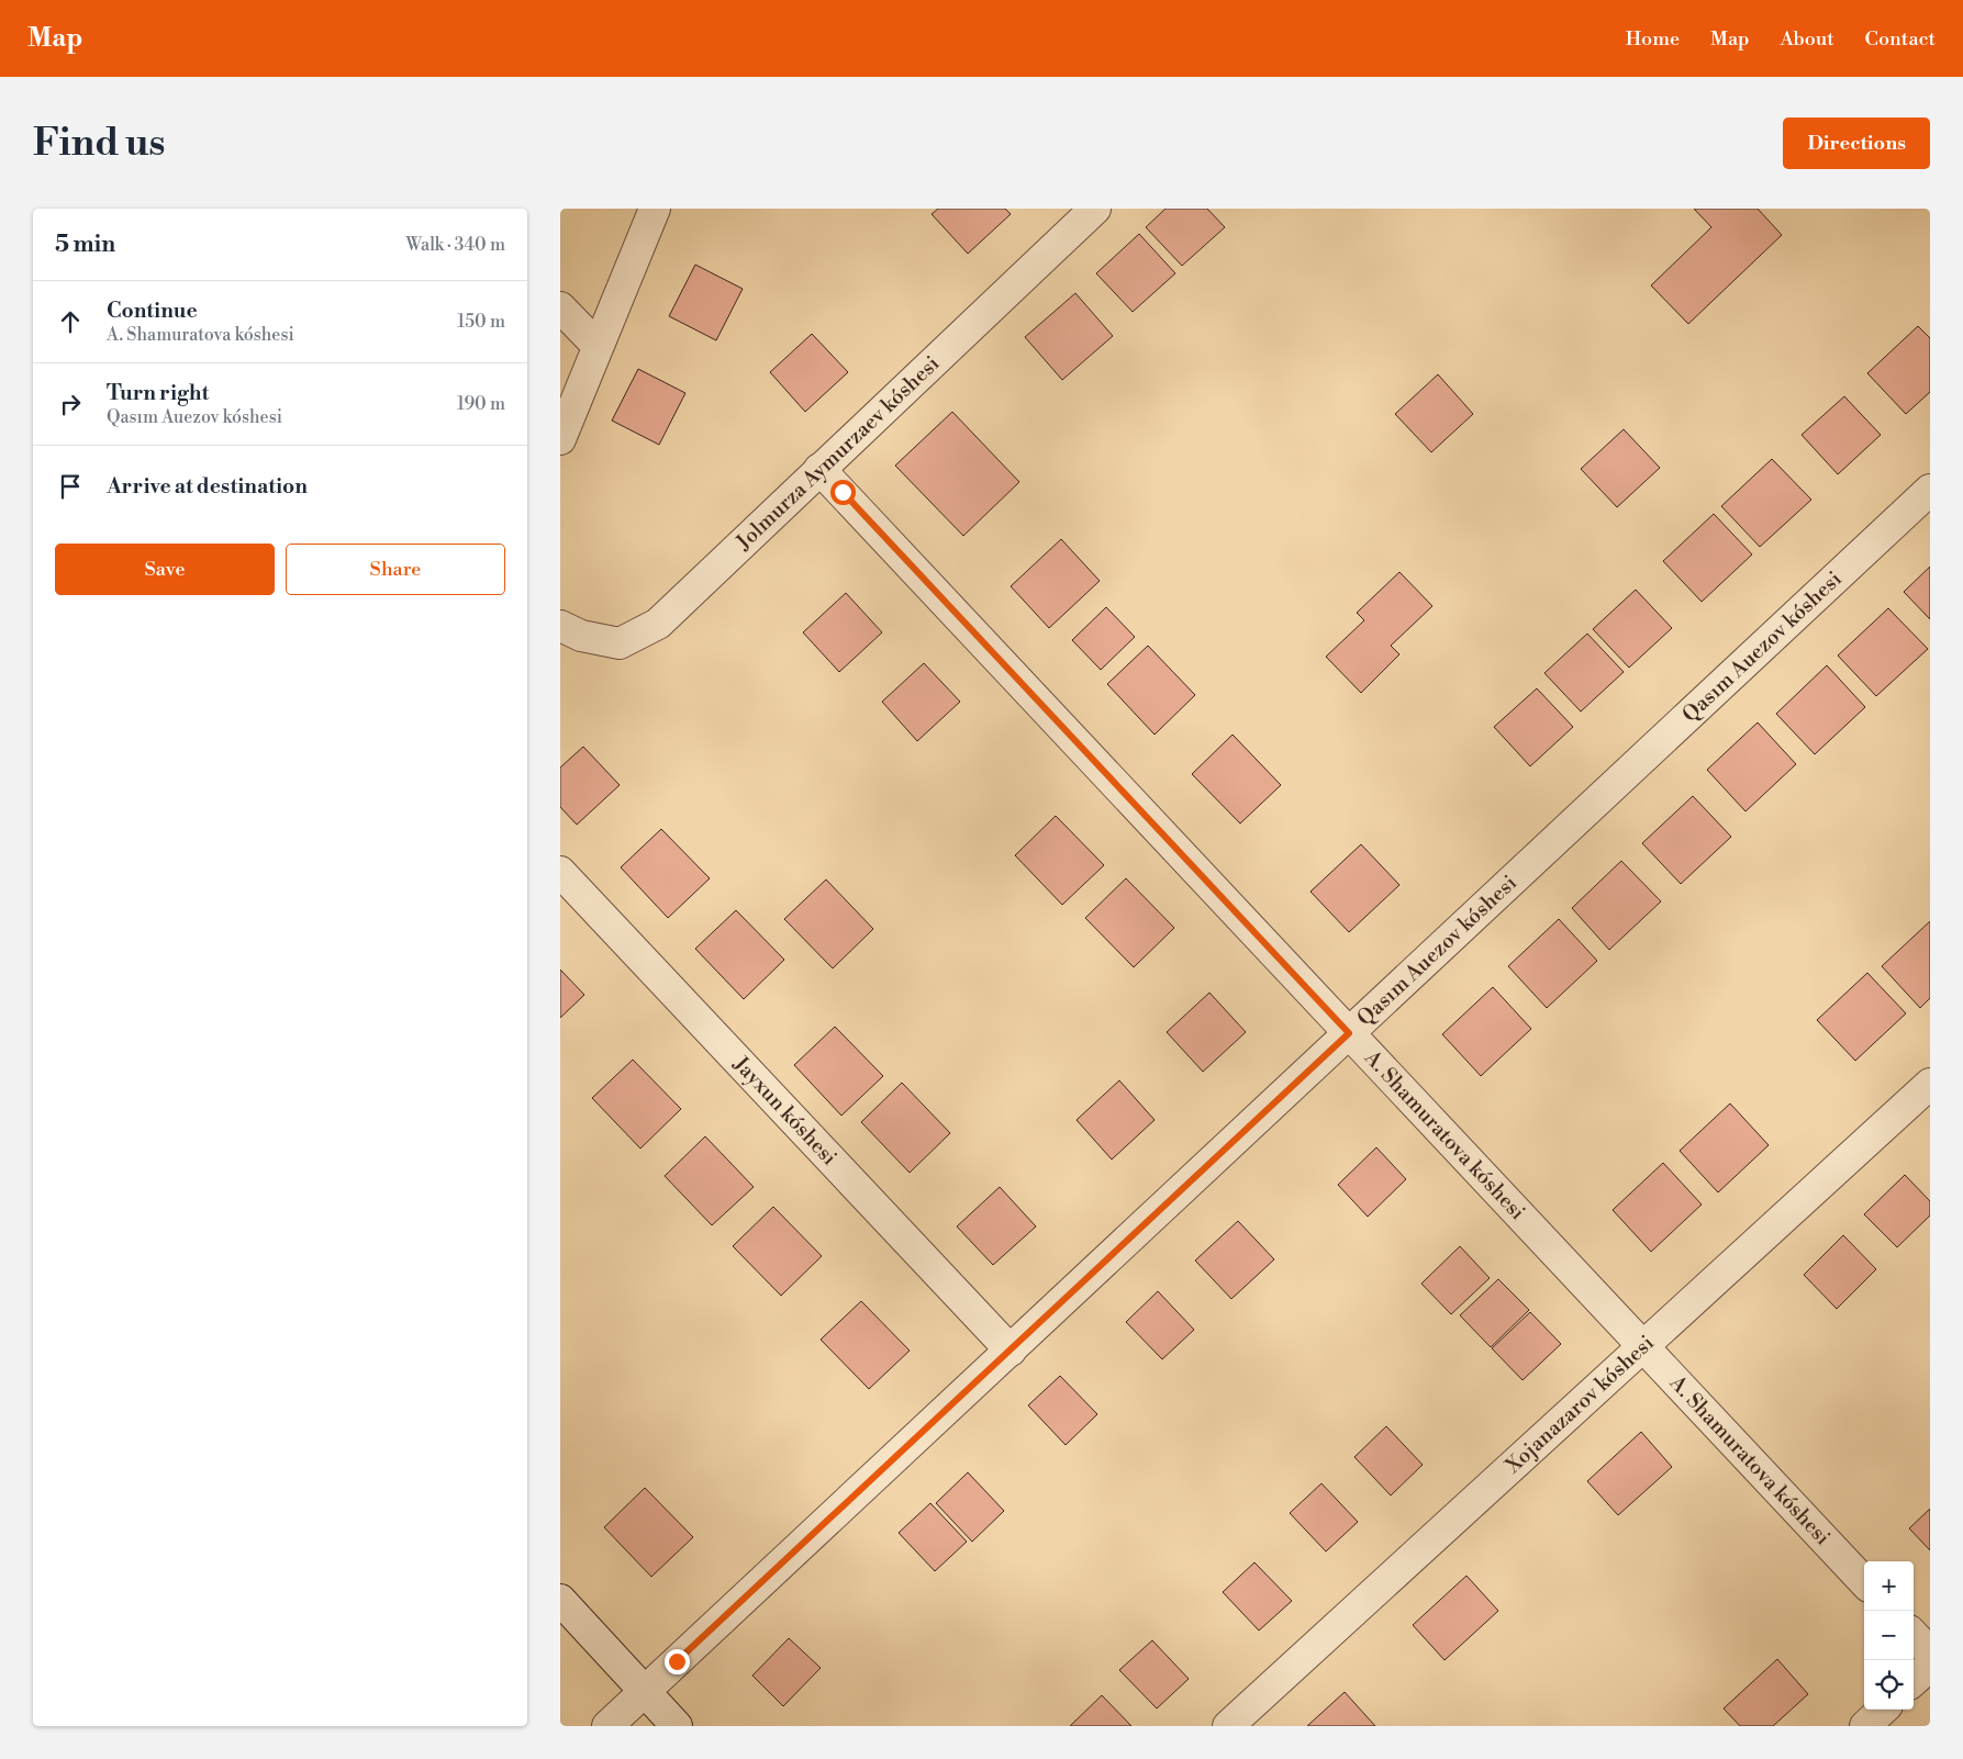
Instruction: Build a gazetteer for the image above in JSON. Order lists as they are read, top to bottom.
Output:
{
  "streets": {
    "street": [
      "Jolmurza Aymurzaev kóshesi",
      "Qasım Auezov kóshesi",
      "Jayxun kóshesi",
      "A. Shamuratova kóshesi",
      "Xojanazarov kóshesi"
    ]
  },
  "crossings": [
    ["Jolmurza Aymurzaev kóshesi", "A. Shamuratova kóshesi"],
    ["Qasım Auezov kóshesi", "Jayxun kóshesi"],
    ["Qasım Auezov kóshesi", "A. Shamuratova kóshesi"],
    ["A. Shamuratova kóshesi", "Xojanazarov kóshesi"]
  ],
  "page": {
    "header": "Map",
    "nav": [
      "Home",
      "Map",
      "About",
      "Contact"
    ],
    "buttons": [
      "Directions",
      ["Save", "Share"]
    ],
    "title": "Find us",
    "heading": ["5 min", "Walk · 340 m"],
    "list": [
      ["Continue", "A. Shamuratova kóshesi", "150 m"],
      ["Turn right", "Qasım Auezov kóshesi", "190 m"],
      "Arrive at destination"
    ],
    "map_buttons": ["+", "−"]
  }
}
